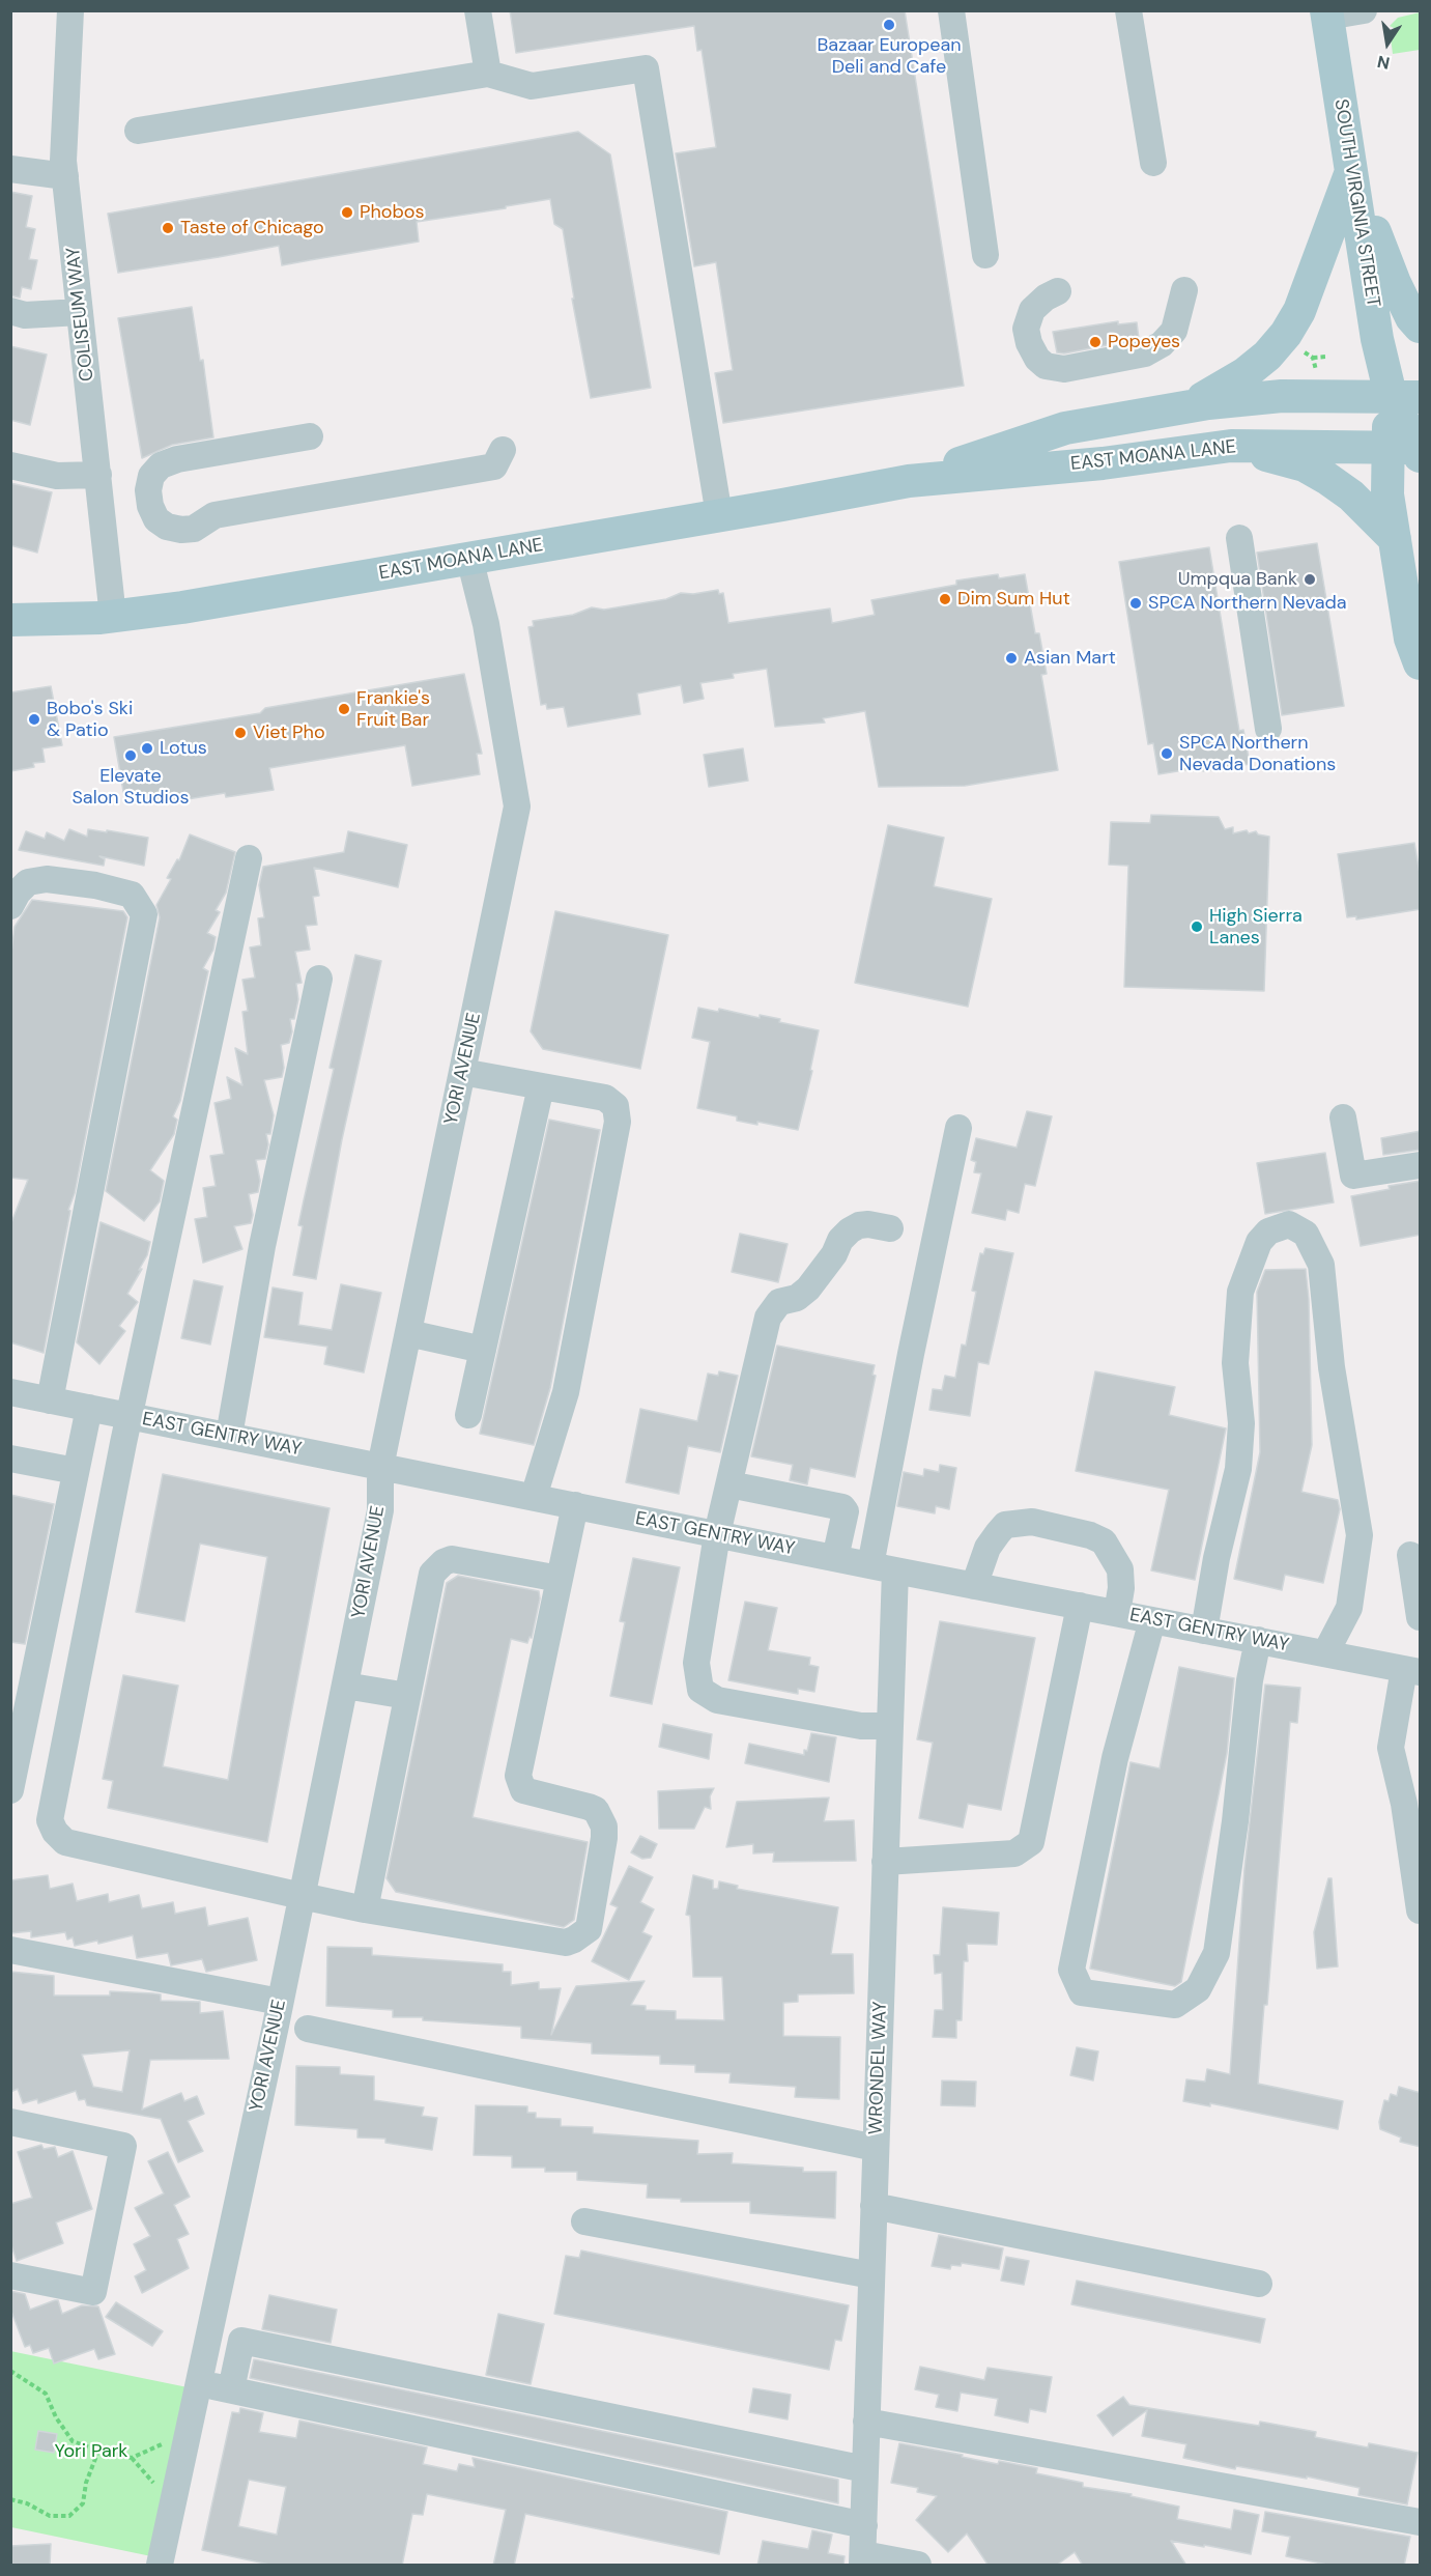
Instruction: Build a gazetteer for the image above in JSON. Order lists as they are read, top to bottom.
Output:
{
  "streets": {
    "main road": ["SOUTH VIRGINIA STREET", "EAST MOANA LANE"],
    "street": [
      "COLISEUM WAY",
      "YORI AVENUE",
      "EAST GENTRY WAY",
      "WRONDEL WAY"
    ]
  },
  "crossings": [
    ["SOUTH VIRGINIA STREET", "EAST MOANA LANE"],
    ["COLISEUM WAY", "EAST MOANA LANE"],
    ["EAST MOANA LANE", "YORI AVENUE"],
    ["YORI AVENUE", "EAST GENTRY WAY"],
    ["EAST GENTRY WAY", "WRONDEL WAY"]
  ],
  "parks": ["Yori Park"],
  "places": [
    "Bazaar European Deli and Cafe",
    "Phobos",
    "Taste of Chicago",
    "Popeyes",
    "Umpqua Bank",
    "Dim Sum Hut",
    "SPCA Northern Nevada",
    "Asian Mart",
    "Frankie's Fruit Bar",
    "Bobo's Ski & Patio",
    "Viet Pho",
    "Lotus",
    "SPCA Northern Nevada Donations",
    "Elevate Salon Studios",
    "High Sierra Lanes"
  ],
  "north": "bottom"
}
